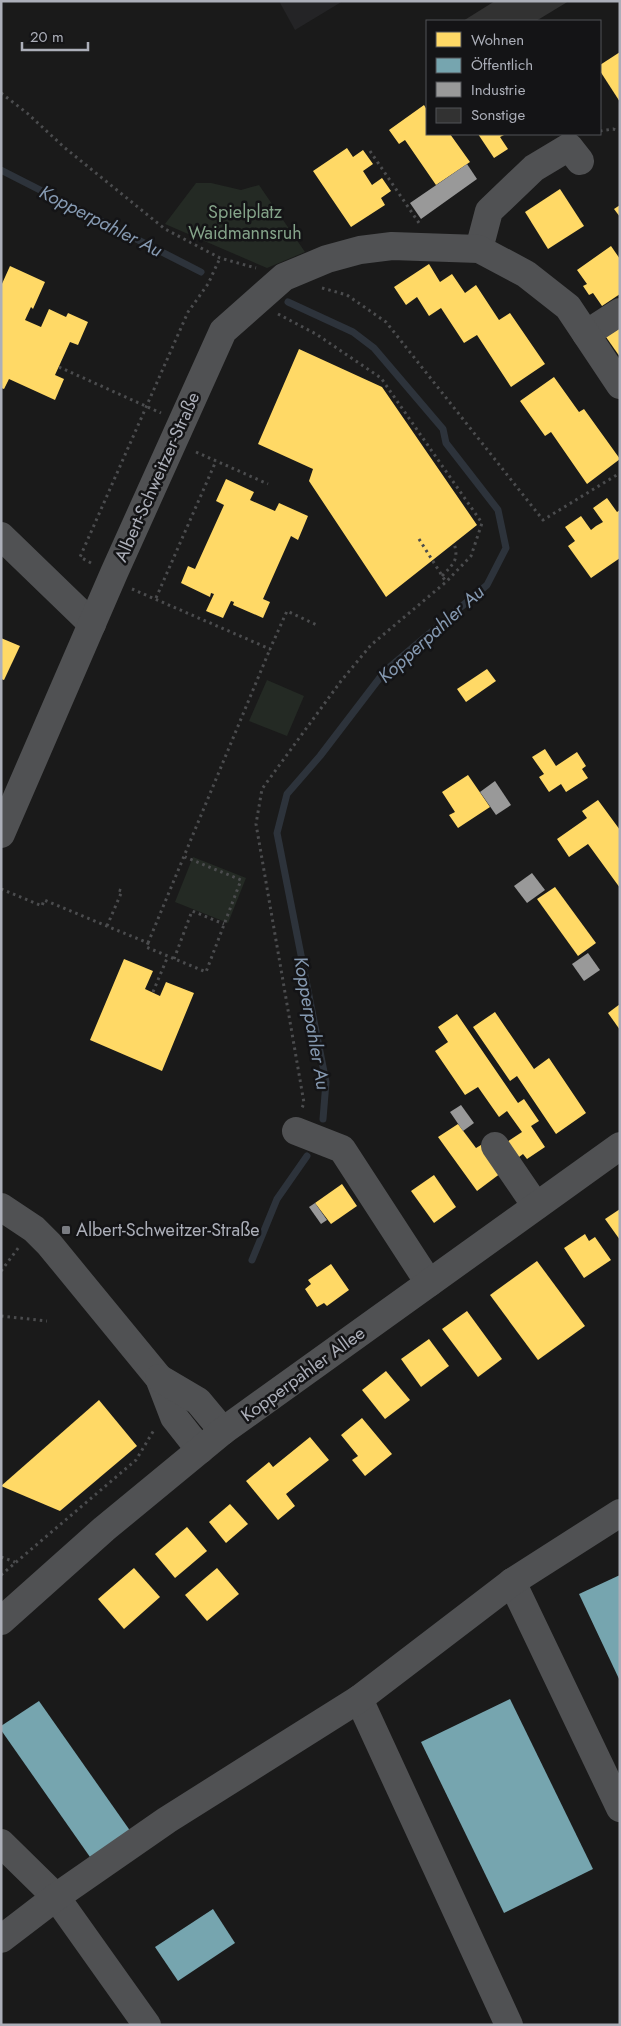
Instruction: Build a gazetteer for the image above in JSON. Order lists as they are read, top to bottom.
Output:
{
  "streets": {
    "street": ["Albert-Schweitzer-Straße", "Kopperpahler Allee"]
  },
  "water": ["Kopperpahler Au"],
  "parks": ["Spielplatz Waidmannsruh"],
  "places": {
    "transit": ["Albert-Schweitzer-Straße"]
  },
  "legend": [
    "Wohnen",
    "Öffentlich",
    "Industrie",
    "Sonstige"
  ],
  "scale_bar": "20 m"
}
